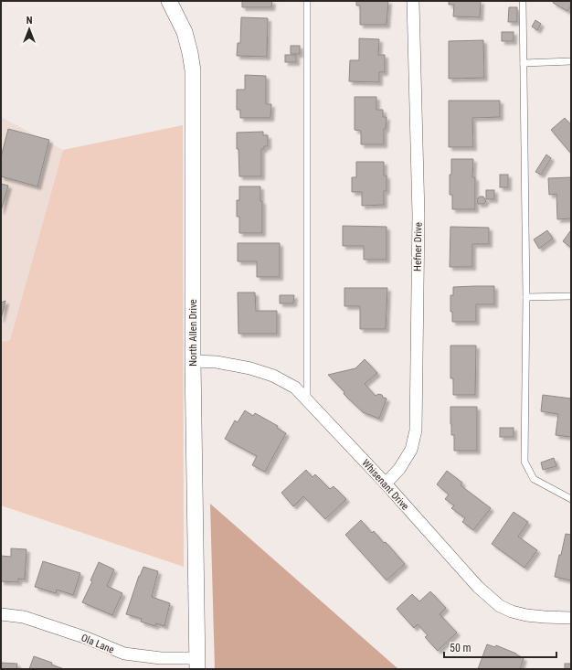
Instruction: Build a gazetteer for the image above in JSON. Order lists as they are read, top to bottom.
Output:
{
  "streets": {
    "street": [
      "Hefner Drive",
      "North Allen Drive",
      "Whisenant Drive",
      "Ola Lane"
    ]
  },
  "crossings": [
    ["Hefner Drive", "Whisenant Drive"],
    ["North Allen Drive", "Whisenant Drive"],
    ["North Allen Drive", "Ola Lane"]
  ],
  "scale_bar": "50 m",
  "north": "top"
}
